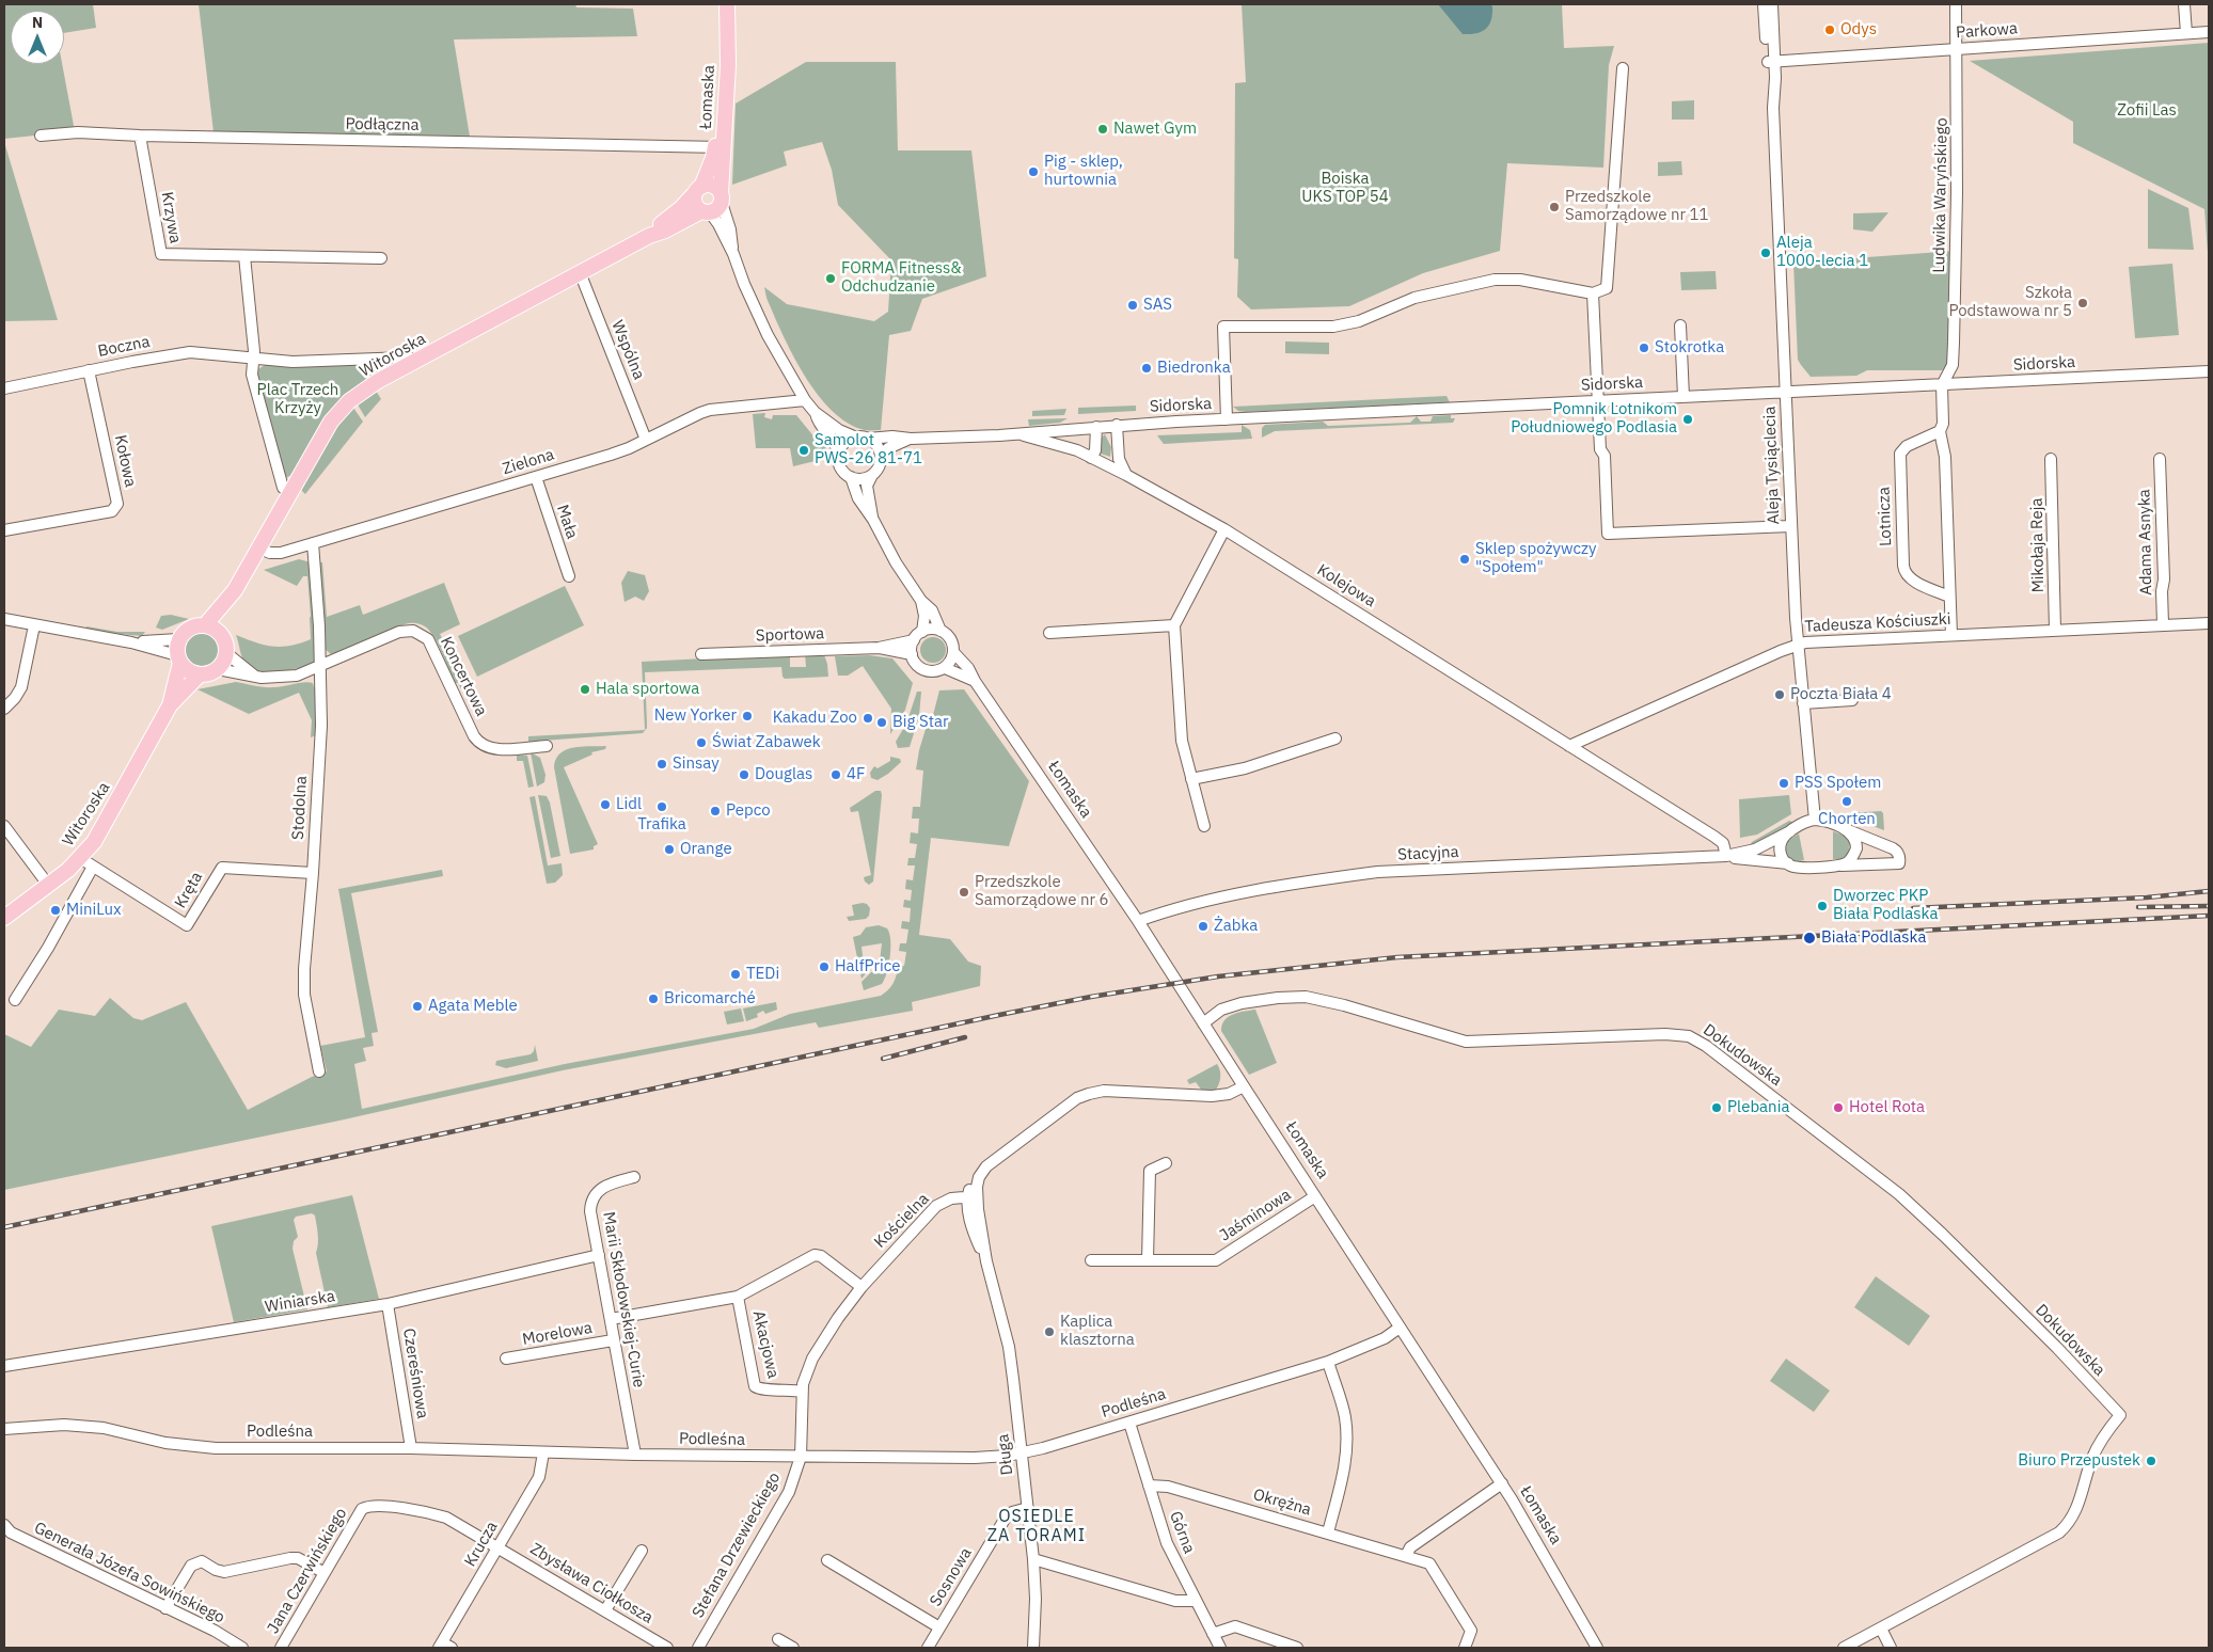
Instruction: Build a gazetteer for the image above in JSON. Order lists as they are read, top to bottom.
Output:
{
  "streets": {
    "main road": ["Łomaska", "Witoroska"],
    "street": [
      "Parkowa",
      "Podłączna",
      "Ludwika Waryńskiego",
      "Krzywa",
      "Boczna",
      "Wspólna",
      "Sidorska",
      "Kołowa",
      "Zielona",
      "Aleja Tysiąclecia",
      "Lotnicza",
      "Mała",
      "Adama Asnyka",
      "Mikołaja Reja",
      "Kolejowa",
      "Tadeusza Kościuszki",
      "Sportowa",
      "Koncertowa",
      "Stodolna",
      "Stacyjna",
      "Kręta",
      "Dokudowska",
      "Jaśminowa",
      "Kościelna",
      "Marii Skłodowskiej-Curie",
      "Winiarska",
      "Morelowa",
      "Akacjowa",
      "Czereśniowa",
      "Podleśna",
      "Długa",
      "Okrężna",
      "Górna",
      "Krucza",
      "Stefana Drzewieckiego",
      "Jana Czerwińskiego",
      "Generała Józefa Sowińskiego",
      "Sosnowa",
      "Zbysława Ciołkosza"
    ]
  },
  "crossings": [
    ["Parkowa", "Ludwika Waryńskiego"],
    ["Parkowa", "Aleja Tysiąclecia"],
    ["Łomaska", "Podłączna"],
    ["Łomaska", "Witoroska"],
    ["Łomaska", "Sportowa"],
    ["Łomaska", "Stacyjna"],
    ["Łomaska", "Dokudowska"],
    ["Łomaska", "Jaśminowa"],
    ["Łomaska", "Podleśna"],
    ["Podłączna", "Krzywa"],
    ["Podłączna", "Witoroska"],
    ["Ludwika Waryńskiego", "Sidorska"],
    ["Boczna", "Kołowa"],
    ["Wspólna", "Witoroska"],
    ["Wspólna", "Zielona"],
    ["Witoroska", "Zielona"],
    ["Witoroska", "Koncertowa"],
    ["Witoroska", "Kręta"],
    ["Sidorska", "Aleja Tysiąclecia"],
    ["Sidorska", "Kolejowa"],
    ["Zielona", "Mała"],
    ["Zielona", "Stodolna"],
    ["Aleja Tysiąclecia", "Tadeusza Kościuszki"],
    ["Aleja Tysiąclecia", "Stacyjna"],
    ["Adama Asnyka", "Tadeusza Kościuszki"],
    ["Mikołaja Reja", "Tadeusza Kościuszki"],
    ["Kolejowa", "Tadeusza Kościuszki"],
    ["Kolejowa", "Stacyjna"],
    ["Koncertowa", "Stodolna"],
    ["Stodolna", "Kręta"],
    ["Kościelna", "Akacjowa"],
    ["Kościelna", "Podleśna"],
    ["Kościelna", "Długa"],
    ["Kościelna", "Stefana Drzewieckiego"],
    ["Marii Skłodowskiej-Curie", "Winiarska"],
    ["Marii Skłodowskiej-Curie", "Morelowa"],
    ["Marii Skłodowskiej-Curie", "Podleśna"],
    ["Winiarska", "Czereśniowa"],
    ["Czereśniowa", "Podleśna"],
    ["Podleśna", "Długa"],
    ["Podleśna", "Górna"],
    ["Podleśna", "Krucza"],
    ["Podleśna", "Stefana Drzewieckiego"],
    ["Długa", "Sosnowa"],
    ["Okrężna", "Górna"],
    ["Krucza", "Zbysława Ciołkosza"],
    ["Jana Czerwińskiego", "Zbysława Ciołkosza"]
  ],
  "districts": ["OSIEDLE ZA TORAMI"],
  "parks": ["Zofii Las", "Boiska UKS TOP 54", "Plac Trzech Krzyży"],
  "places": [
    "Odys",
    "Nawet Gym",
    "Pig - sklep, hurtownia",
    "Przedszkole Samorządowe nr 11",
    "Aleja 1000-lecia 1",
    "FORMA Fitness& Odchudzanie",
    "Szkoła Podstawowa nr 5",
    "SAS",
    "Stokrotka",
    "Biedronka",
    "Pomnik Lotnikom Południowego Podlasia",
    "Samolot PWS-26 81-71",
    "Sklep spożywczy \"Społem\"",
    "Hala sportowa",
    "Poczta Biała 4",
    "New Yorker",
    "Kakadu Zoo",
    "Big Star",
    "Świat Zabawek",
    "Sinsay",
    "Douglas",
    "4F",
    "PSS Społem",
    "Chorten",
    "Lidl",
    "Trafika",
    "Pepco",
    "Orange",
    "Przedszkole Samorządowe nr 6",
    "Dworzec PKP Biała Podlaska",
    "MiniLux",
    "Żabka",
    "Biała Podlaska",
    "HalfPrice",
    "TEDi",
    "Bricomarché",
    "Agata Meble",
    "Plebania",
    "Hotel Rota",
    "Kaplica klasztorna",
    "Biuro Przepustek"
  ],
  "north": "top"
}
